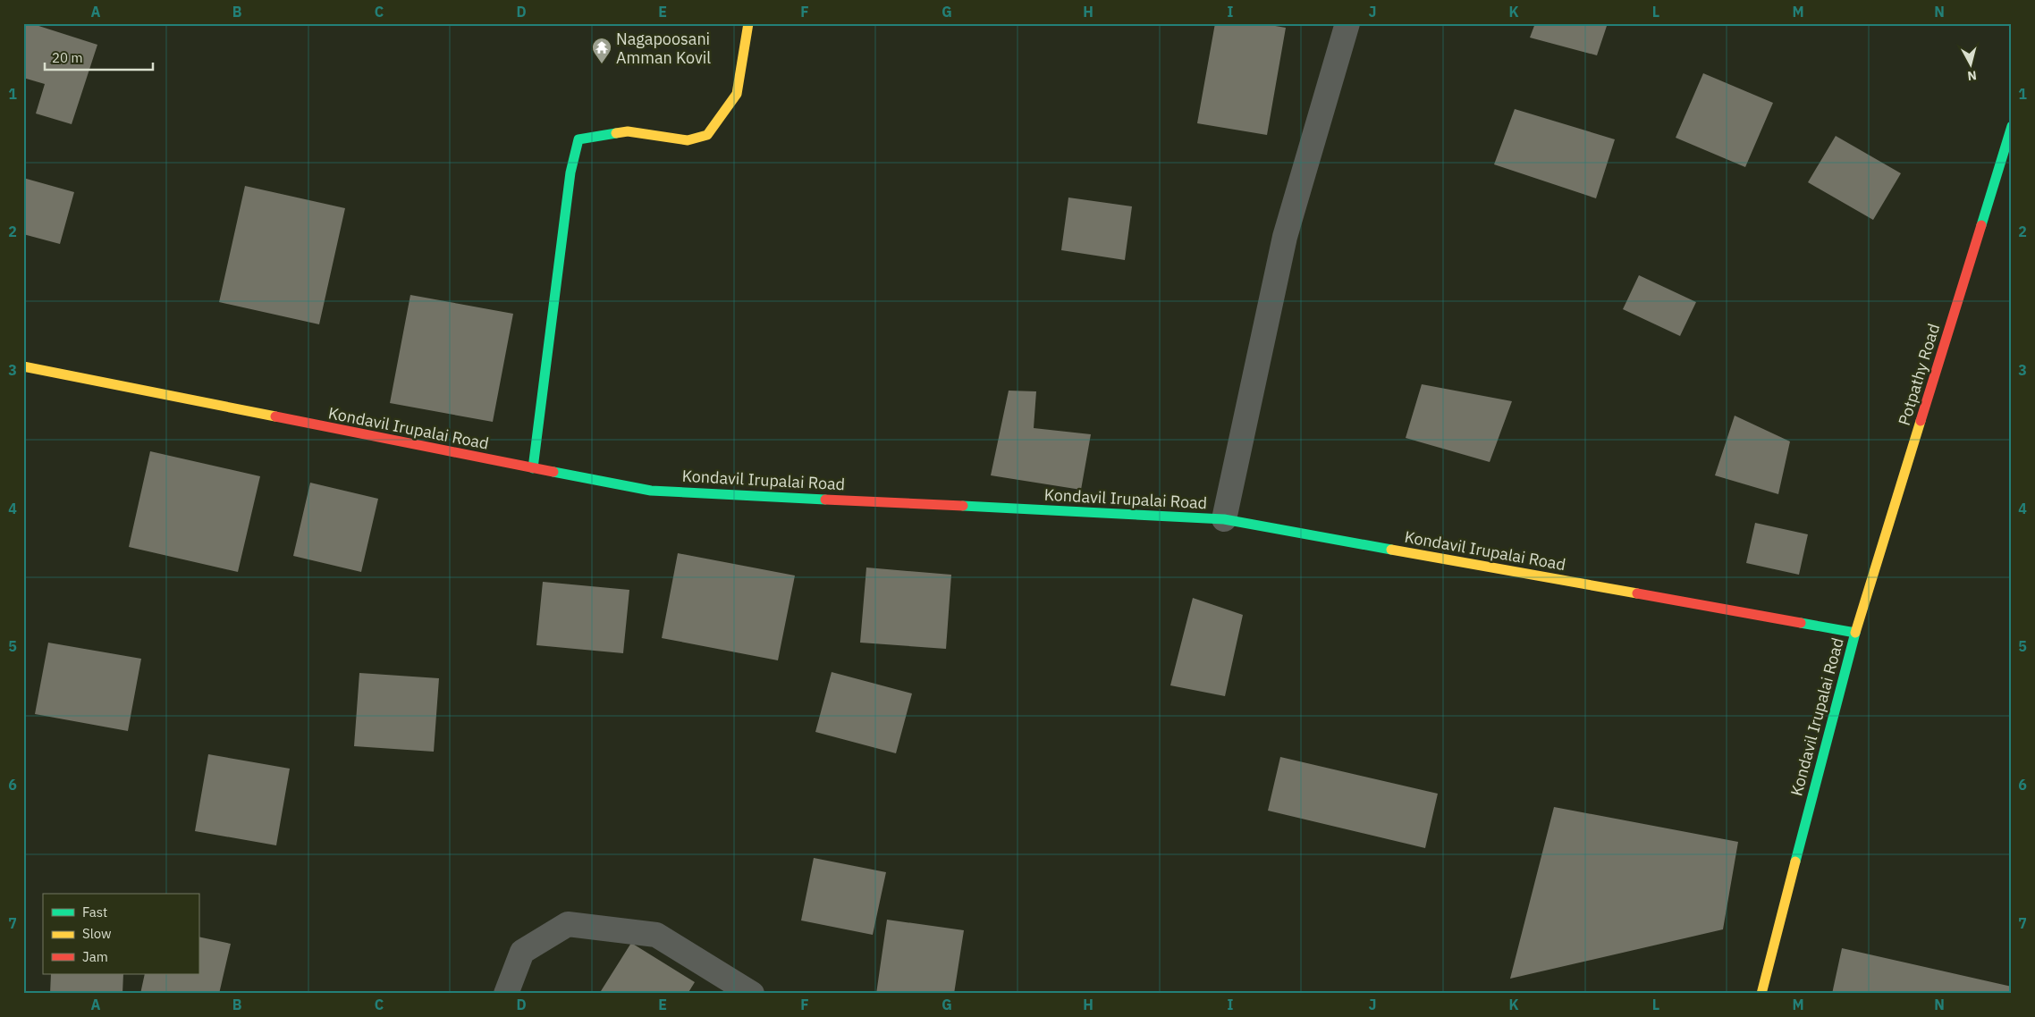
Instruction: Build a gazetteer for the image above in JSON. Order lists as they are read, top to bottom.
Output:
{
  "streets": {
    "street": ["Potpathy Road", "Kondavil Irupalai Road"]
  },
  "crossings": [
    ["Potpathy Road", "Kondavil Irupalai Road"]
  ],
  "places": {
    "temple": ["Nagapoosani Amman Kovil"]
  },
  "legend": ["Fast", "Slow", "Jam"],
  "scale_bar": "20 m",
  "north": "bottom",
  "grid": {
    "columns": [
      "A",
      "B",
      "C",
      "D",
      "E",
      "F",
      "G",
      "H",
      "I",
      "J",
      "K",
      "L",
      "M",
      "N"
    ],
    "rows": [
      "1",
      "2",
      "3",
      "4",
      "5",
      "6",
      "7"
    ]
  }
}
